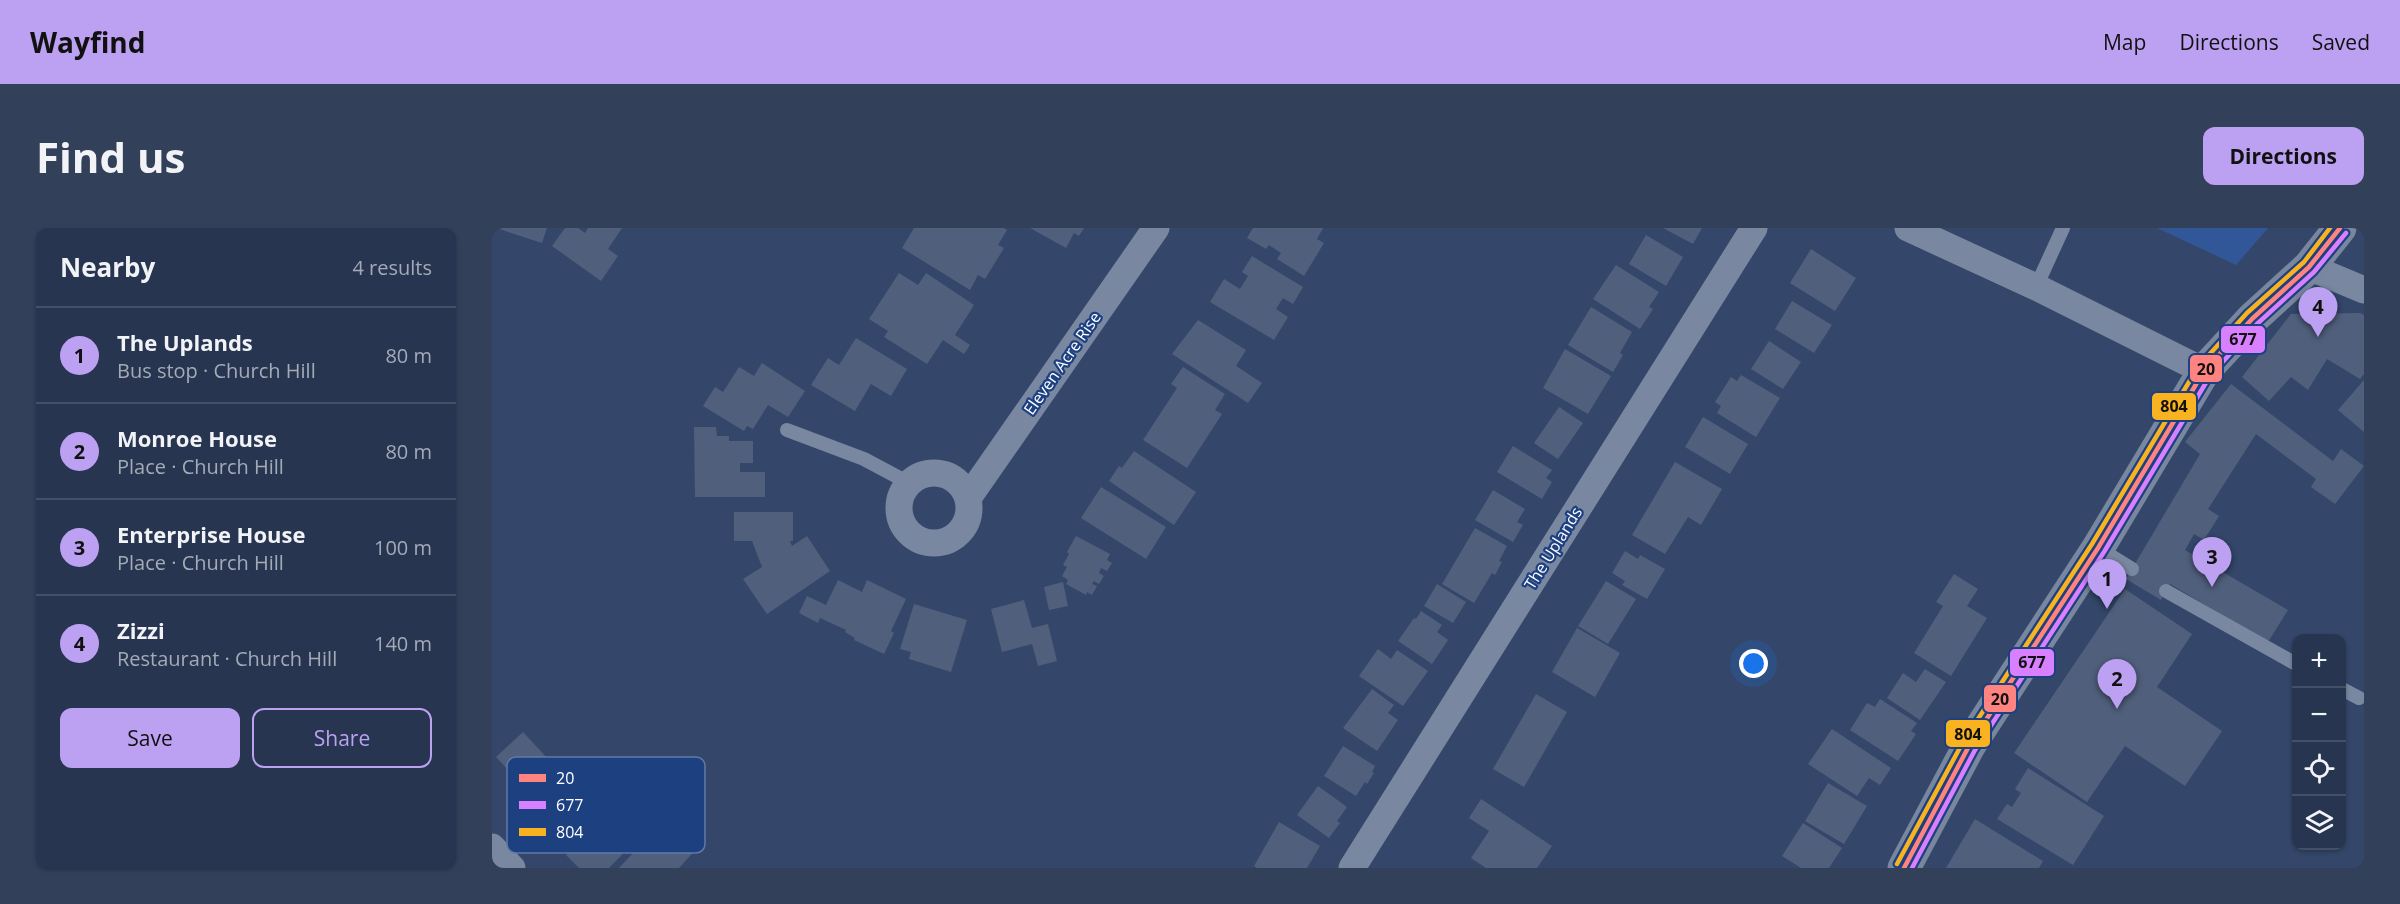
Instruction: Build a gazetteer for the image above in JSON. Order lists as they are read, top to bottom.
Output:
{
  "streets": {
    "street": ["Eleven Acre Rise", "The Uplands"]
  },
  "lines": ["transit line 20", "transit line 804", "transit line 677"],
  "legend": ["20", "677", "804"],
  "page": {
    "header": "Wayfind",
    "nav": ["Map", "Directions", "Saved"],
    "buttons": [
      "Directions",
      ["Save", "Share"]
    ],
    "title": "Find us",
    "heading": ["Nearby", "4 results"],
    "pins": [
      "4",
      "3",
      "1",
      "2"
    ],
    "list": [
      {
        "mark": "1",
        "name": "The Uplands",
        "note": "Bus stop · Church Hill",
        "value": "80 m"
      },
      {
        "mark": "2",
        "name": "Monroe House",
        "note": "Place · Church Hill",
        "value": "80 m"
      },
      {
        "mark": "3",
        "name": "Enterprise House",
        "note": "Place · Church Hill",
        "value": "100 m"
      },
      {
        "mark": "4",
        "name": "Zizzi",
        "note": "Restaurant · Church Hill",
        "value": "140 m"
      }
    ],
    "map_buttons": ["+", "−"]
  }
}
